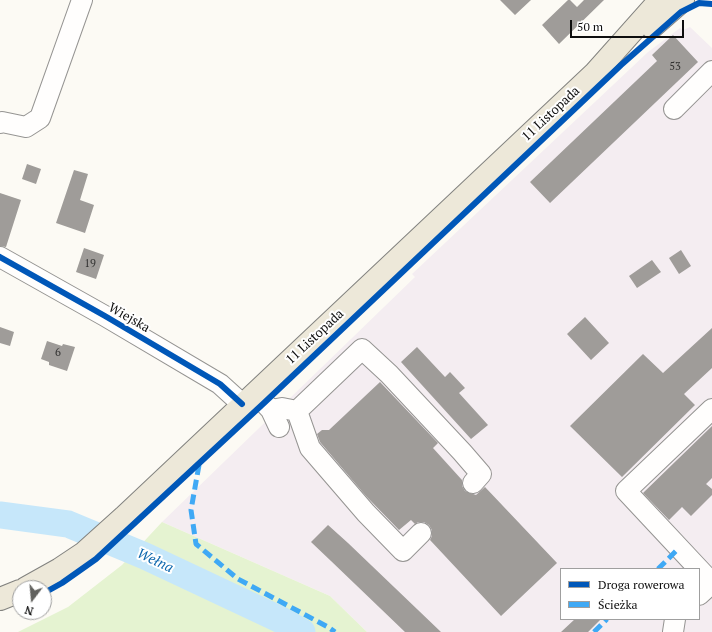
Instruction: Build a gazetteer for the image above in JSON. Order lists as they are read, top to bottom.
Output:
{
  "streets": {
    "main road": ["11 Listopada"],
    "street": ["Wiejska"]
  },
  "crossings": [
    ["11 Listopada", "Wiejska"]
  ],
  "water": ["Wełna"],
  "house_numbers": ["53", "19", "6"],
  "legend": ["Droga rowerowa", "Ścieżka"],
  "scale_bar": "50 m",
  "north": "bottom"
}
